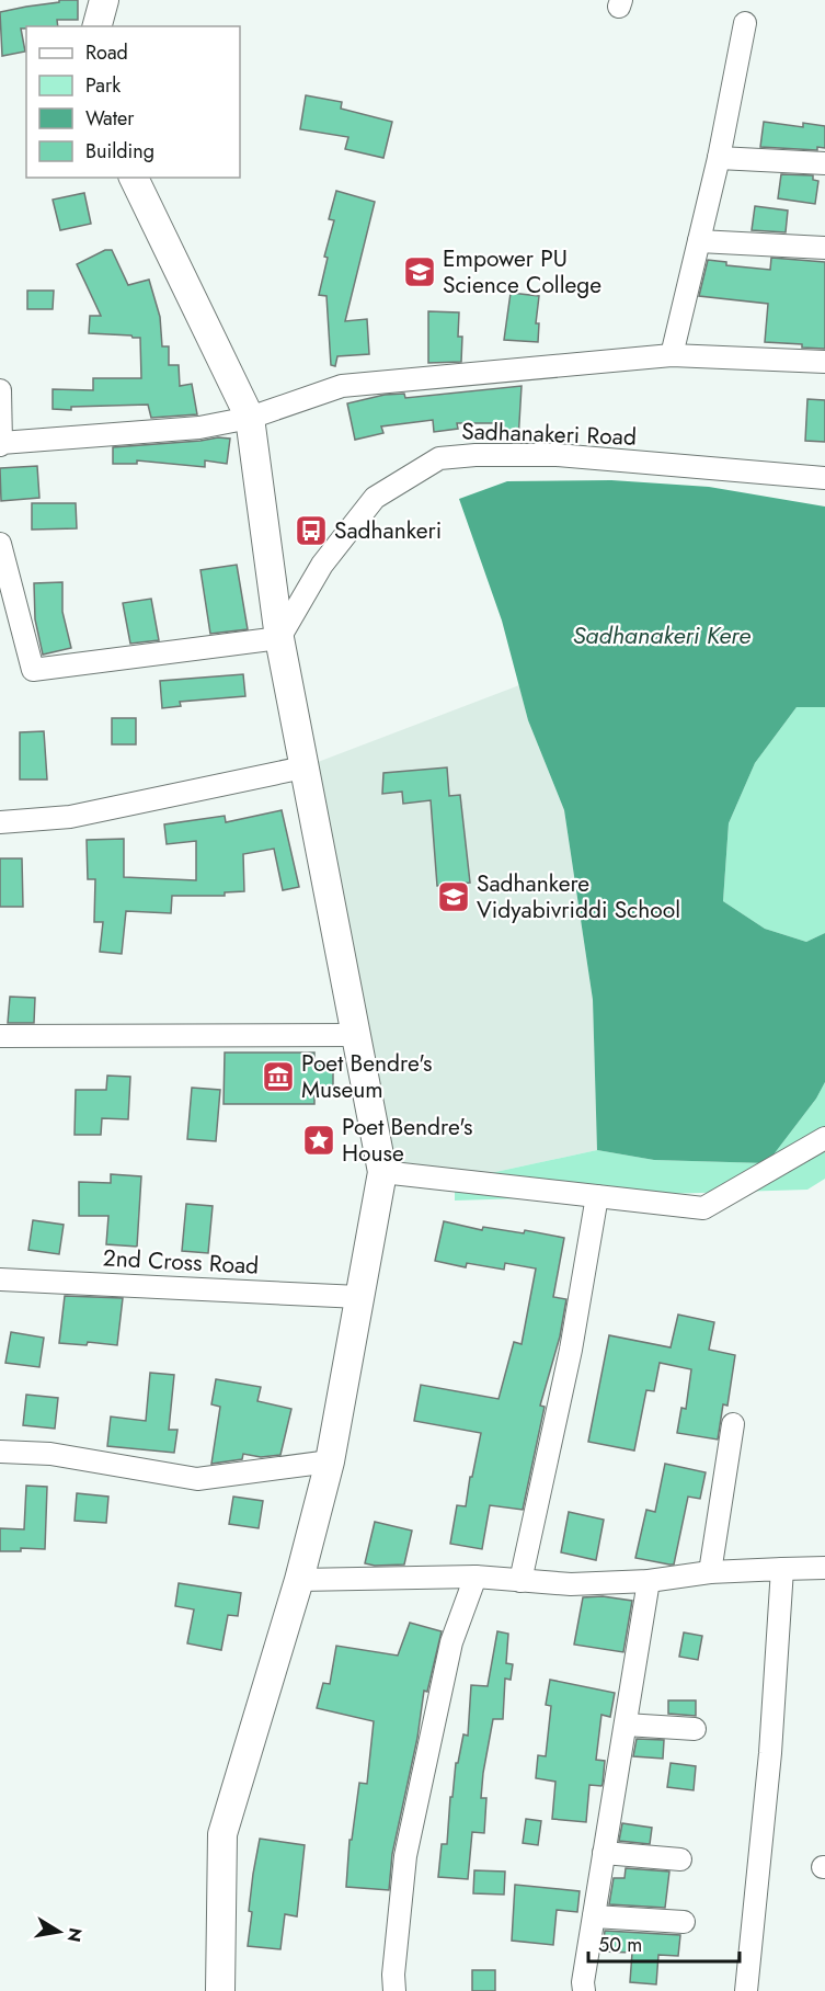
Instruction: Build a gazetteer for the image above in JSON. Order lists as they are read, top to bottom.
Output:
{
  "streets": {
    "street": ["Sadhanakeri Road", "2nd Cross Road"]
  },
  "water": ["Sadhanakeri Kere"],
  "places": {
    "school or university": ["Empower PU Science College", "Sadhankere Vidyabivriddi School"],
    "bus stop": ["Sadhankeri"],
    "museum": ["Poet Bendre's Museum"],
    "place": ["Poet Bendre's House"]
  },
  "legend": [
    "Road",
    "Park",
    "Water",
    "Building"
  ],
  "scale_bar": "50 m",
  "north": "right"
}
